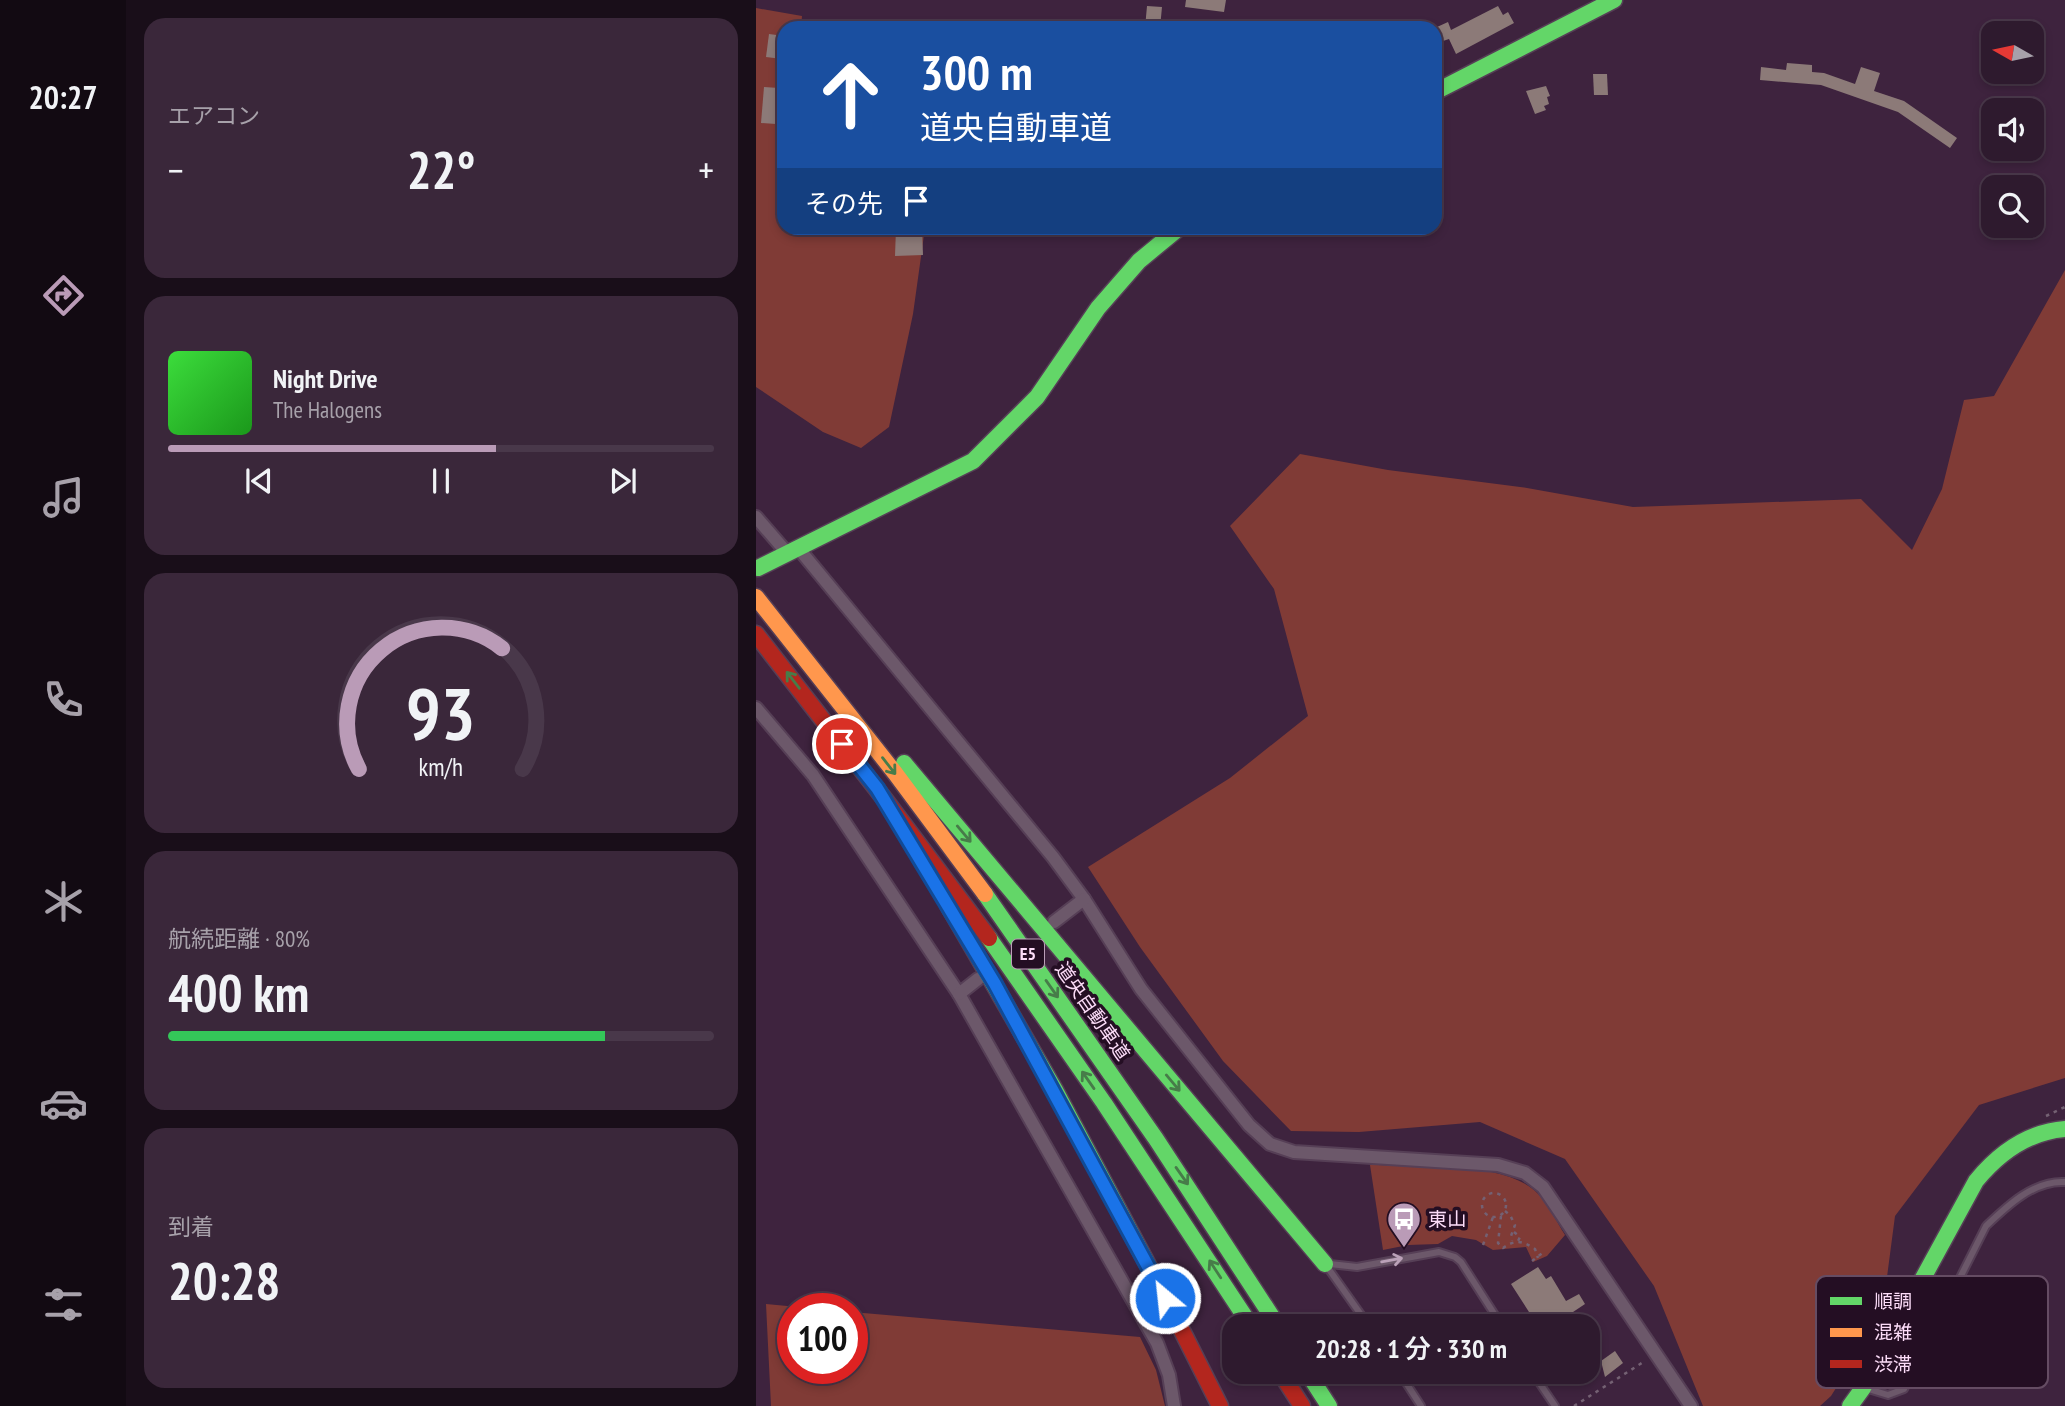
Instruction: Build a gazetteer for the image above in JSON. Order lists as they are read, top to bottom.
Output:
{
  "streets": {
    "main road": ["E5", "道央自動車道"]
  },
  "places": {
    "bus stop": ["東山"]
  },
  "legend": ["順調", "混雑", "渋滞"],
  "north": "left",
  "page": {
    "tabs": "20:27",
    "tile": [
      "エアコン",
      ["航続距離 · 80%", "400 km"],
      ["到着", "20:28"]
    ],
    "turn": ["300 m", "道央自動車道"],
    "heat": ["−", "22°", "+"],
    "then": "その先",
    "song": ["Night Drive", "The Halogens"],
    "limit": "100",
    "trip": "20:28 · 1 分 · 330 m",
    "gauge": ["93", "km/h"]
  }
}
